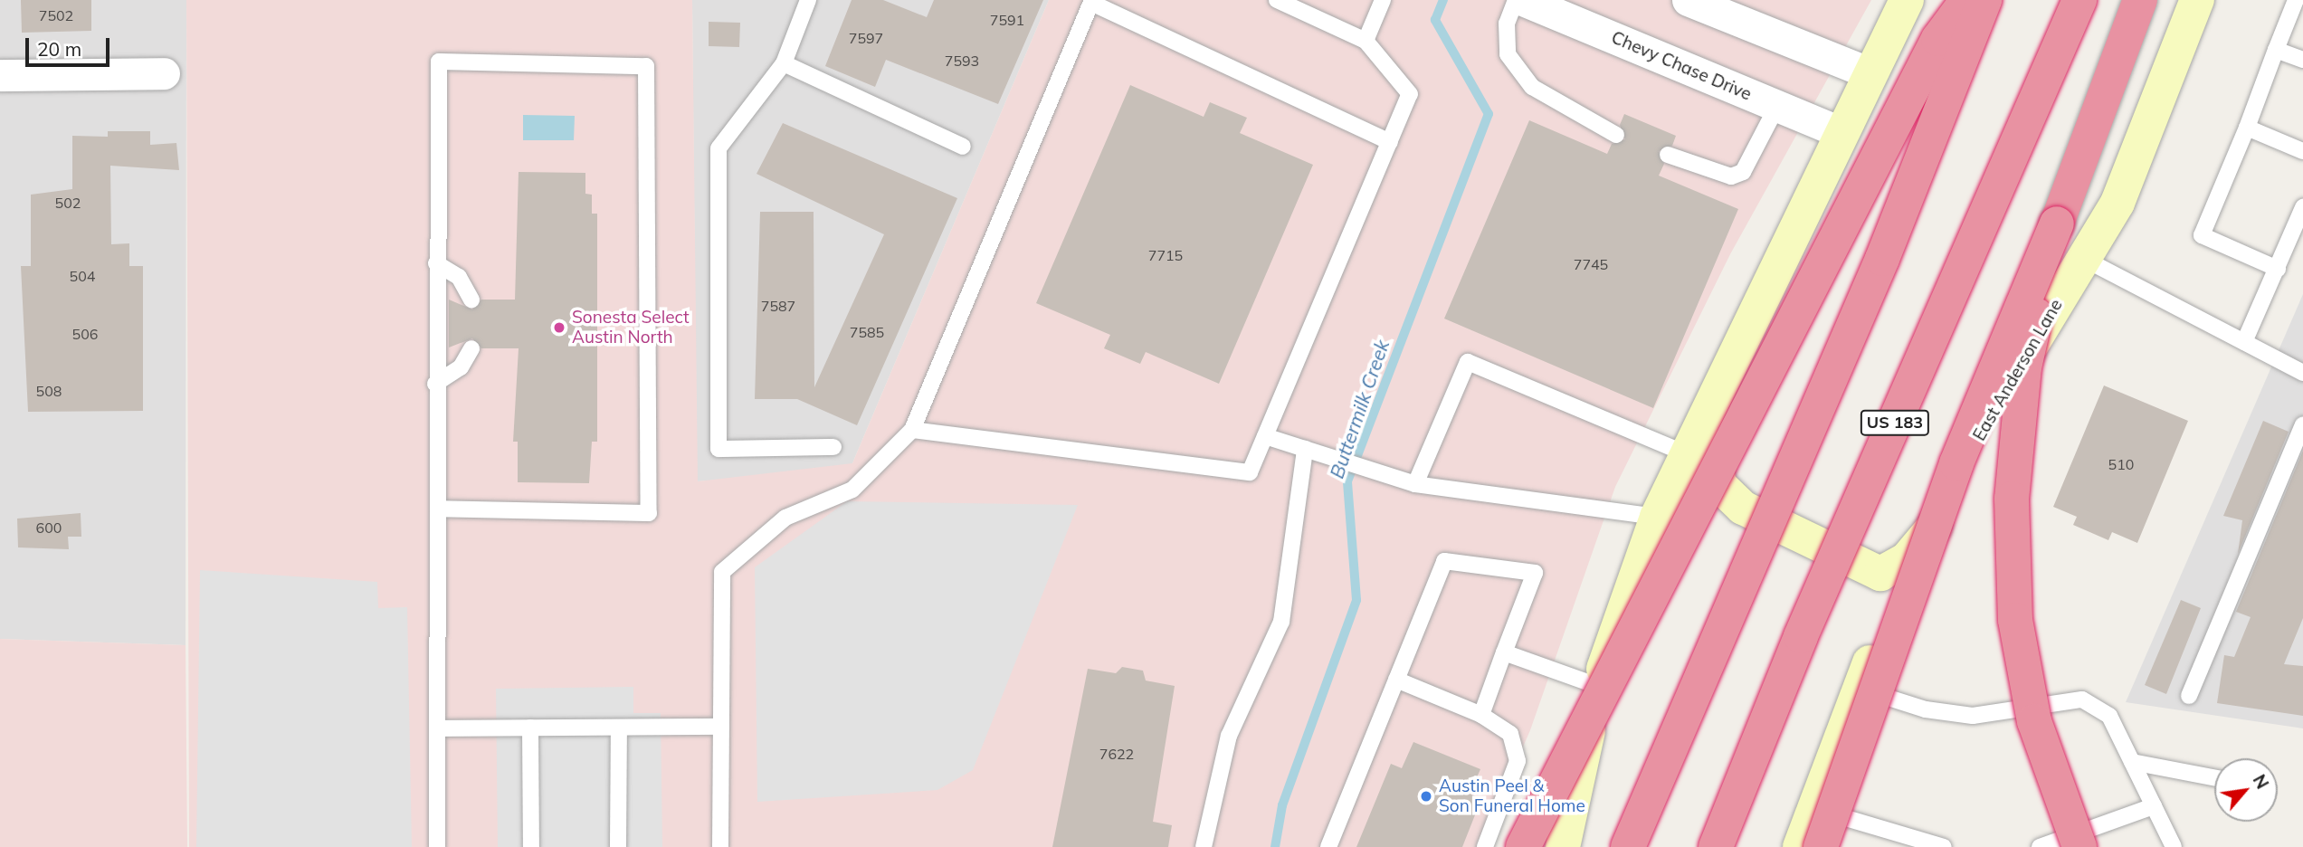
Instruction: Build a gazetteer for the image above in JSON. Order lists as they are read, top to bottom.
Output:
{
  "streets": {
    "highway": ["US 183"],
    "main road": ["East Anderson Lane"],
    "street": ["Chevy Chase Drive"]
  },
  "water": ["Buttermilk Creek"],
  "places": ["Sonesta Select Austin North", "Austin Peel & Son Funeral Home"],
  "house_numbers": [
    "7502",
    "7591",
    "7597",
    "7593",
    "502",
    "7715",
    "7745",
    "504",
    "7587",
    "7585",
    "506",
    "508",
    "510",
    "600",
    "7622"
  ],
  "scale_bar": "20 m",
  "north": "top right"
}
